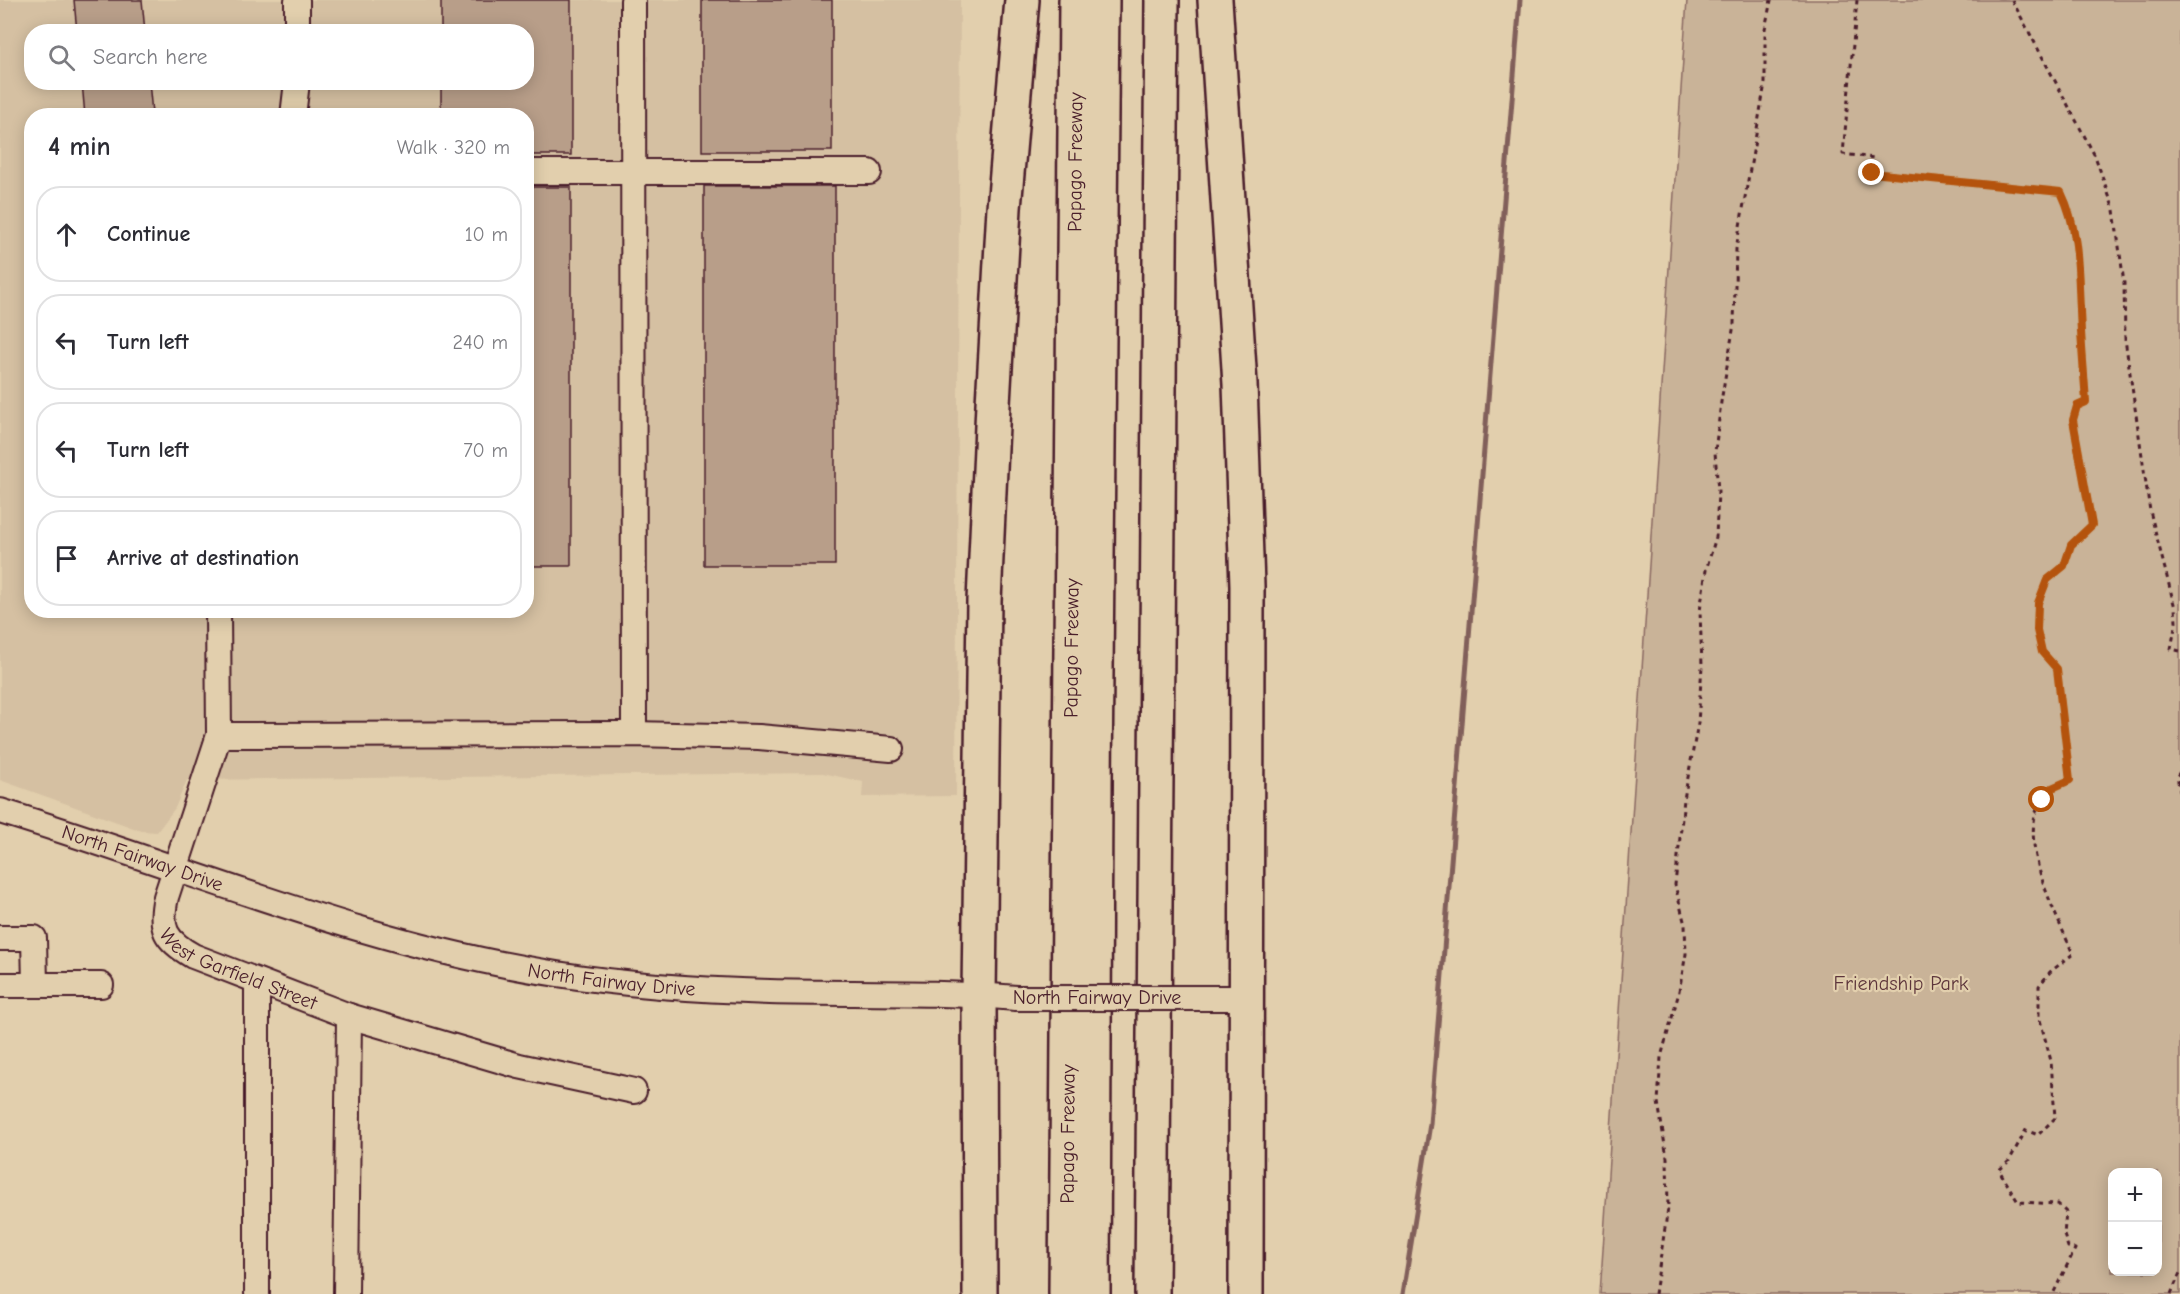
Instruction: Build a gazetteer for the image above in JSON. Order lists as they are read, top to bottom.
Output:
{
  "streets": {
    "highway": ["Papago Freeway"],
    "street": ["North Fairway Drive", "West Garfield Street"]
  },
  "crossings": [
    ["North Fairway Drive", "West Garfield Street"]
  ],
  "parks": ["Friendship Park"],
  "page": {
    "search": "Search here",
    "heading": ["4 min", "Walk · 320 m"],
    "list": [
      ["Continue", "10 m"],
      ["Turn left", "240 m"],
      ["Turn left", "70 m"],
      "Arrive at destination"
    ],
    "map_buttons": ["+", "−"]
  }
}
